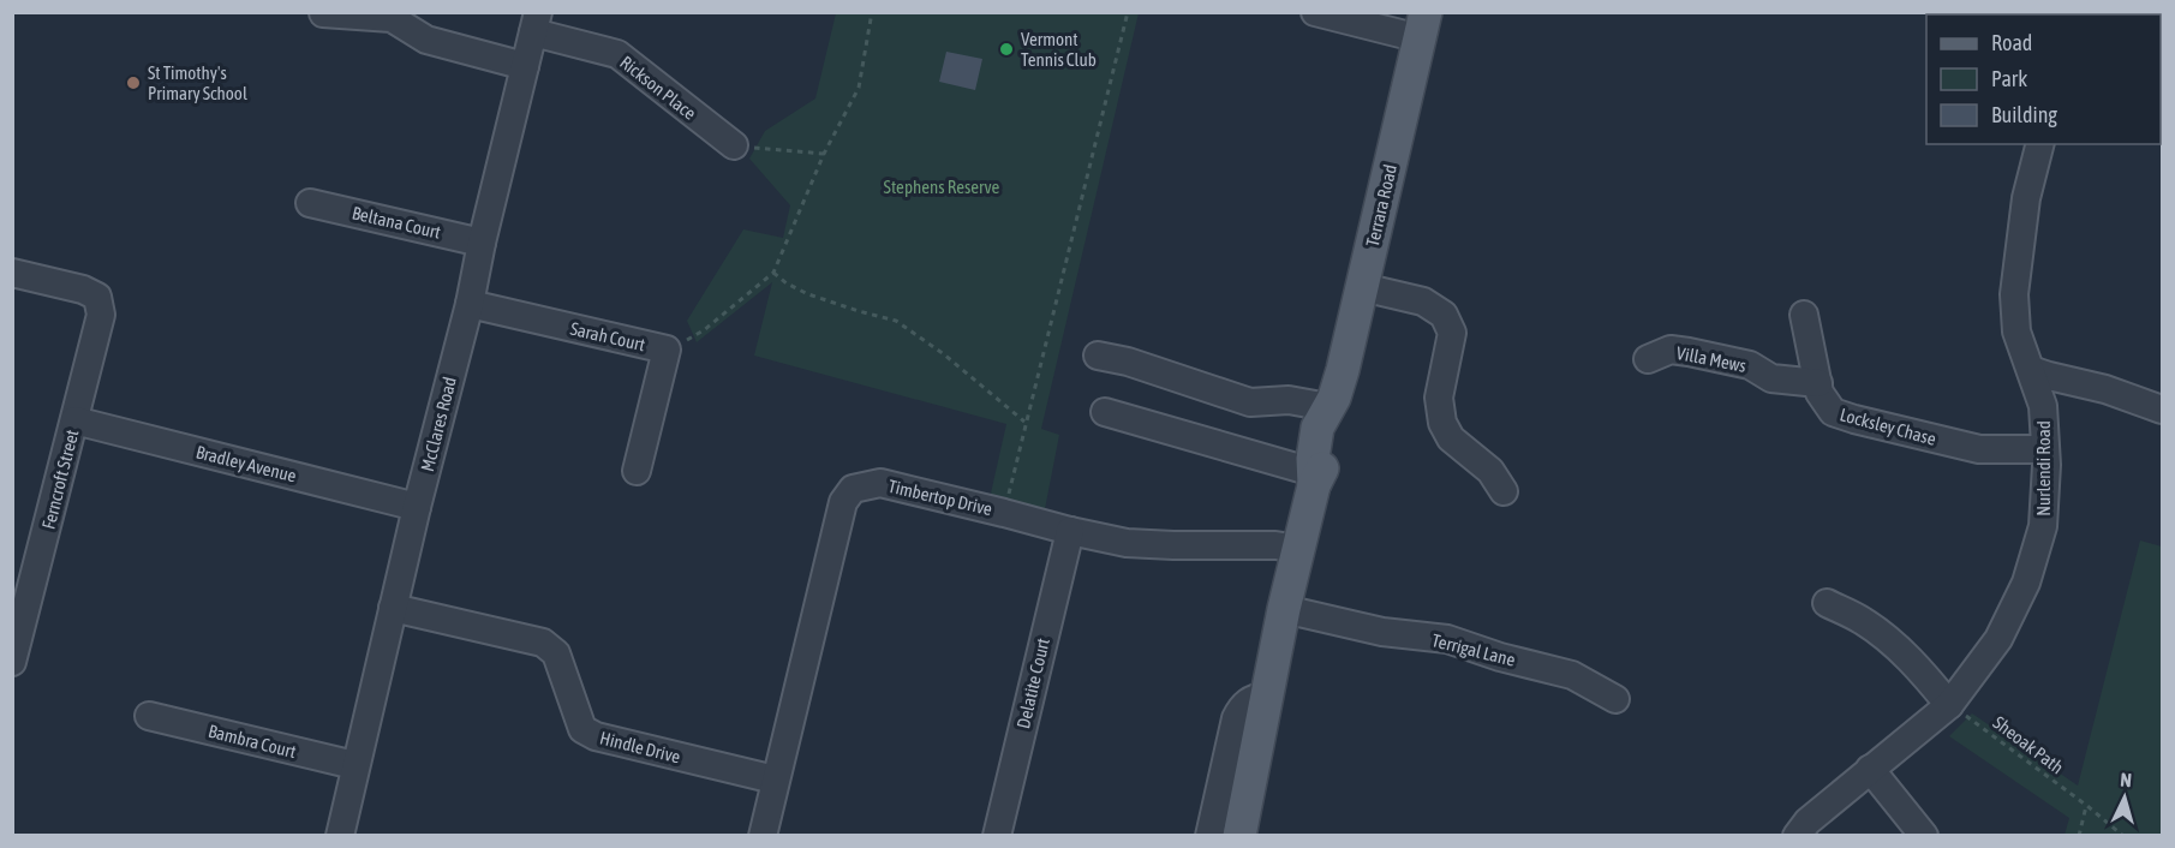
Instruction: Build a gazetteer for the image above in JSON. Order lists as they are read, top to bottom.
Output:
{
  "streets": {
    "main road": ["Terrara Road"],
    "street": [
      "Rickson Place",
      "Beltana Court",
      "Sarah Court",
      "Villa Mews",
      "McClares Road",
      "Locksley Chase",
      "Bradley Avenue",
      "Nurlendi Road",
      "Ferncroft Street",
      "Timbertop Drive",
      "Terrigal Lane",
      "Delatite Court",
      "Bambra Court",
      "Hindle Drive"
    ],
    "path": ["Sheoak Path"]
  },
  "crossings": [
    ["Rickson Place", "McClares Road"],
    ["Terrara Road", "Timbertop Drive"],
    ["Terrara Road", "Terrigal Lane"],
    ["Beltana Court", "McClares Road"],
    ["Sarah Court", "McClares Road"],
    ["Villa Mews", "Locksley Chase"],
    ["McClares Road", "Bradley Avenue"],
    ["McClares Road", "Bambra Court"],
    ["McClares Road", "Hindle Drive"],
    ["Locksley Chase", "Nurlendi Road"],
    ["Bradley Avenue", "Ferncroft Street"],
    ["Nurlendi Road", "Sheoak Path"],
    ["Timbertop Drive", "Delatite Court"],
    ["Timbertop Drive", "Hindle Drive"]
  ],
  "parks": ["Stephens Reserve"],
  "places": ["Vermont Tennis Club", "St Timothy's Primary School"],
  "legend": ["Road", "Park", "Building"],
  "north": "top"
}
